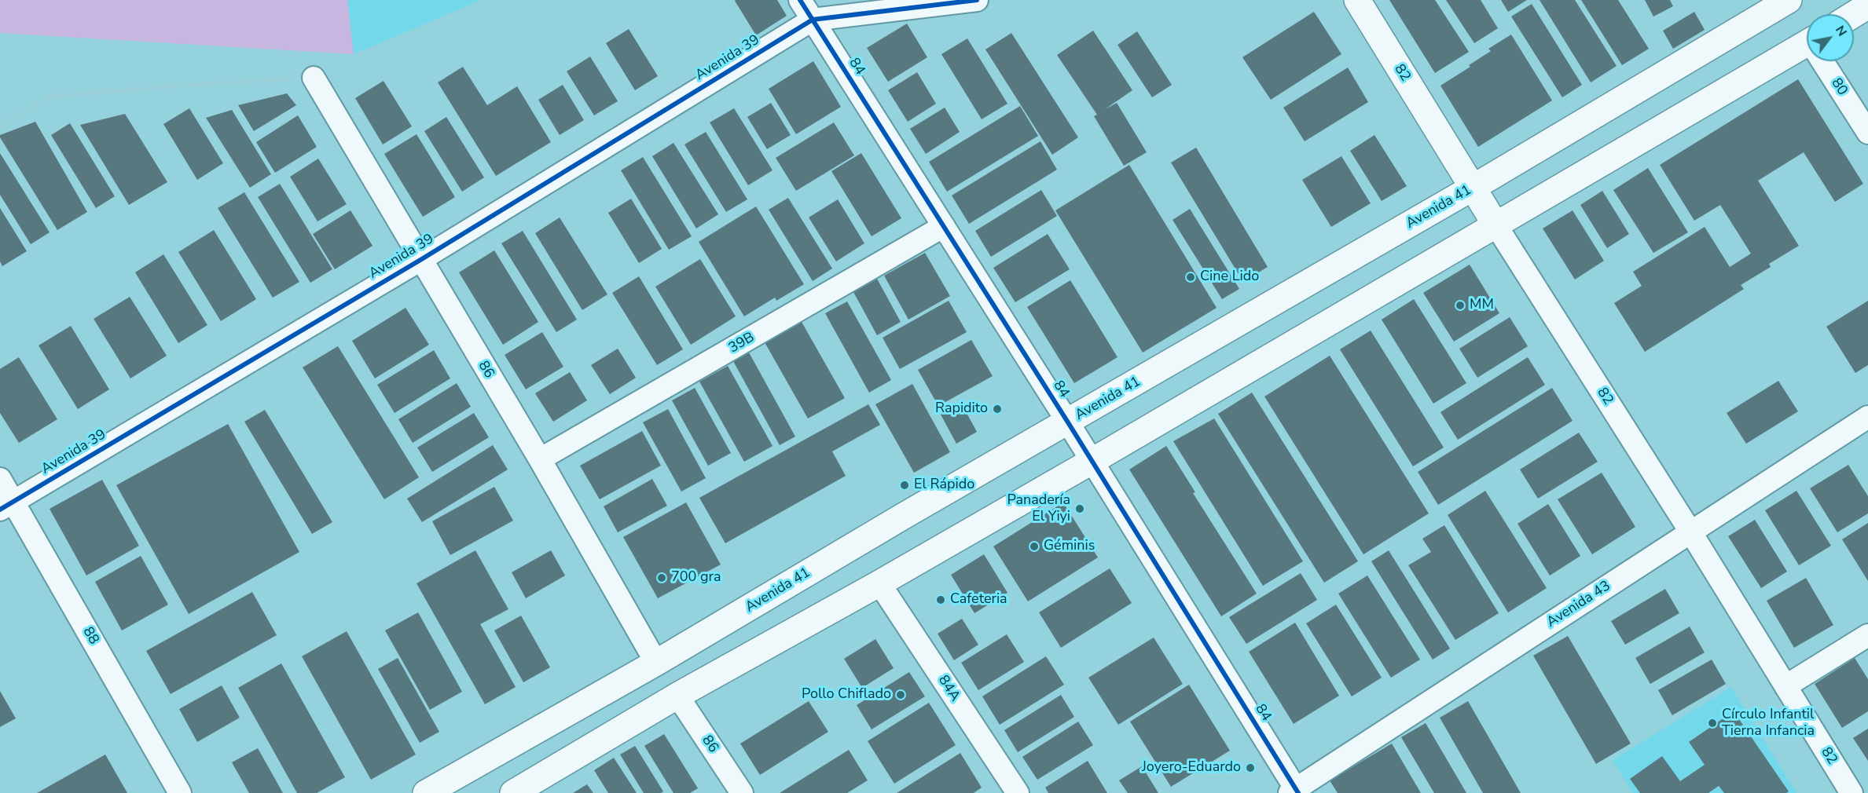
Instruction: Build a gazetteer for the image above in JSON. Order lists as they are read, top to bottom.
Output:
{
  "streets": {
    "main road": ["82", "Avenida 41"],
    "street": [
      "Avenida 39",
      "84",
      "80",
      "39B",
      "86",
      "Avenida 43",
      "88",
      "84A"
    ]
  },
  "crossings": [
    ["Avenida 39", "84"],
    ["Avenida 39", "86"],
    ["Avenida 39", "88"],
    ["84", "Avenida 41"],
    ["84", "39B"],
    ["84", "Avenida 43"],
    ["82", "Avenida 41"],
    ["82", "Avenida 43"],
    ["Avenida 41", "86"],
    ["39B", "86"]
  ],
  "places": [
    "Cine Lido",
    "MM",
    "Rapidito",
    "El Rápido",
    "Panadería El Yiyi",
    "Géminis",
    "700 gra",
    "Cafeteria",
    "Pollo Chiflado",
    "Círculo Infantil Tierna Infancia",
    "Joyero-Eduardo"
  ],
  "north": "top right"
}
